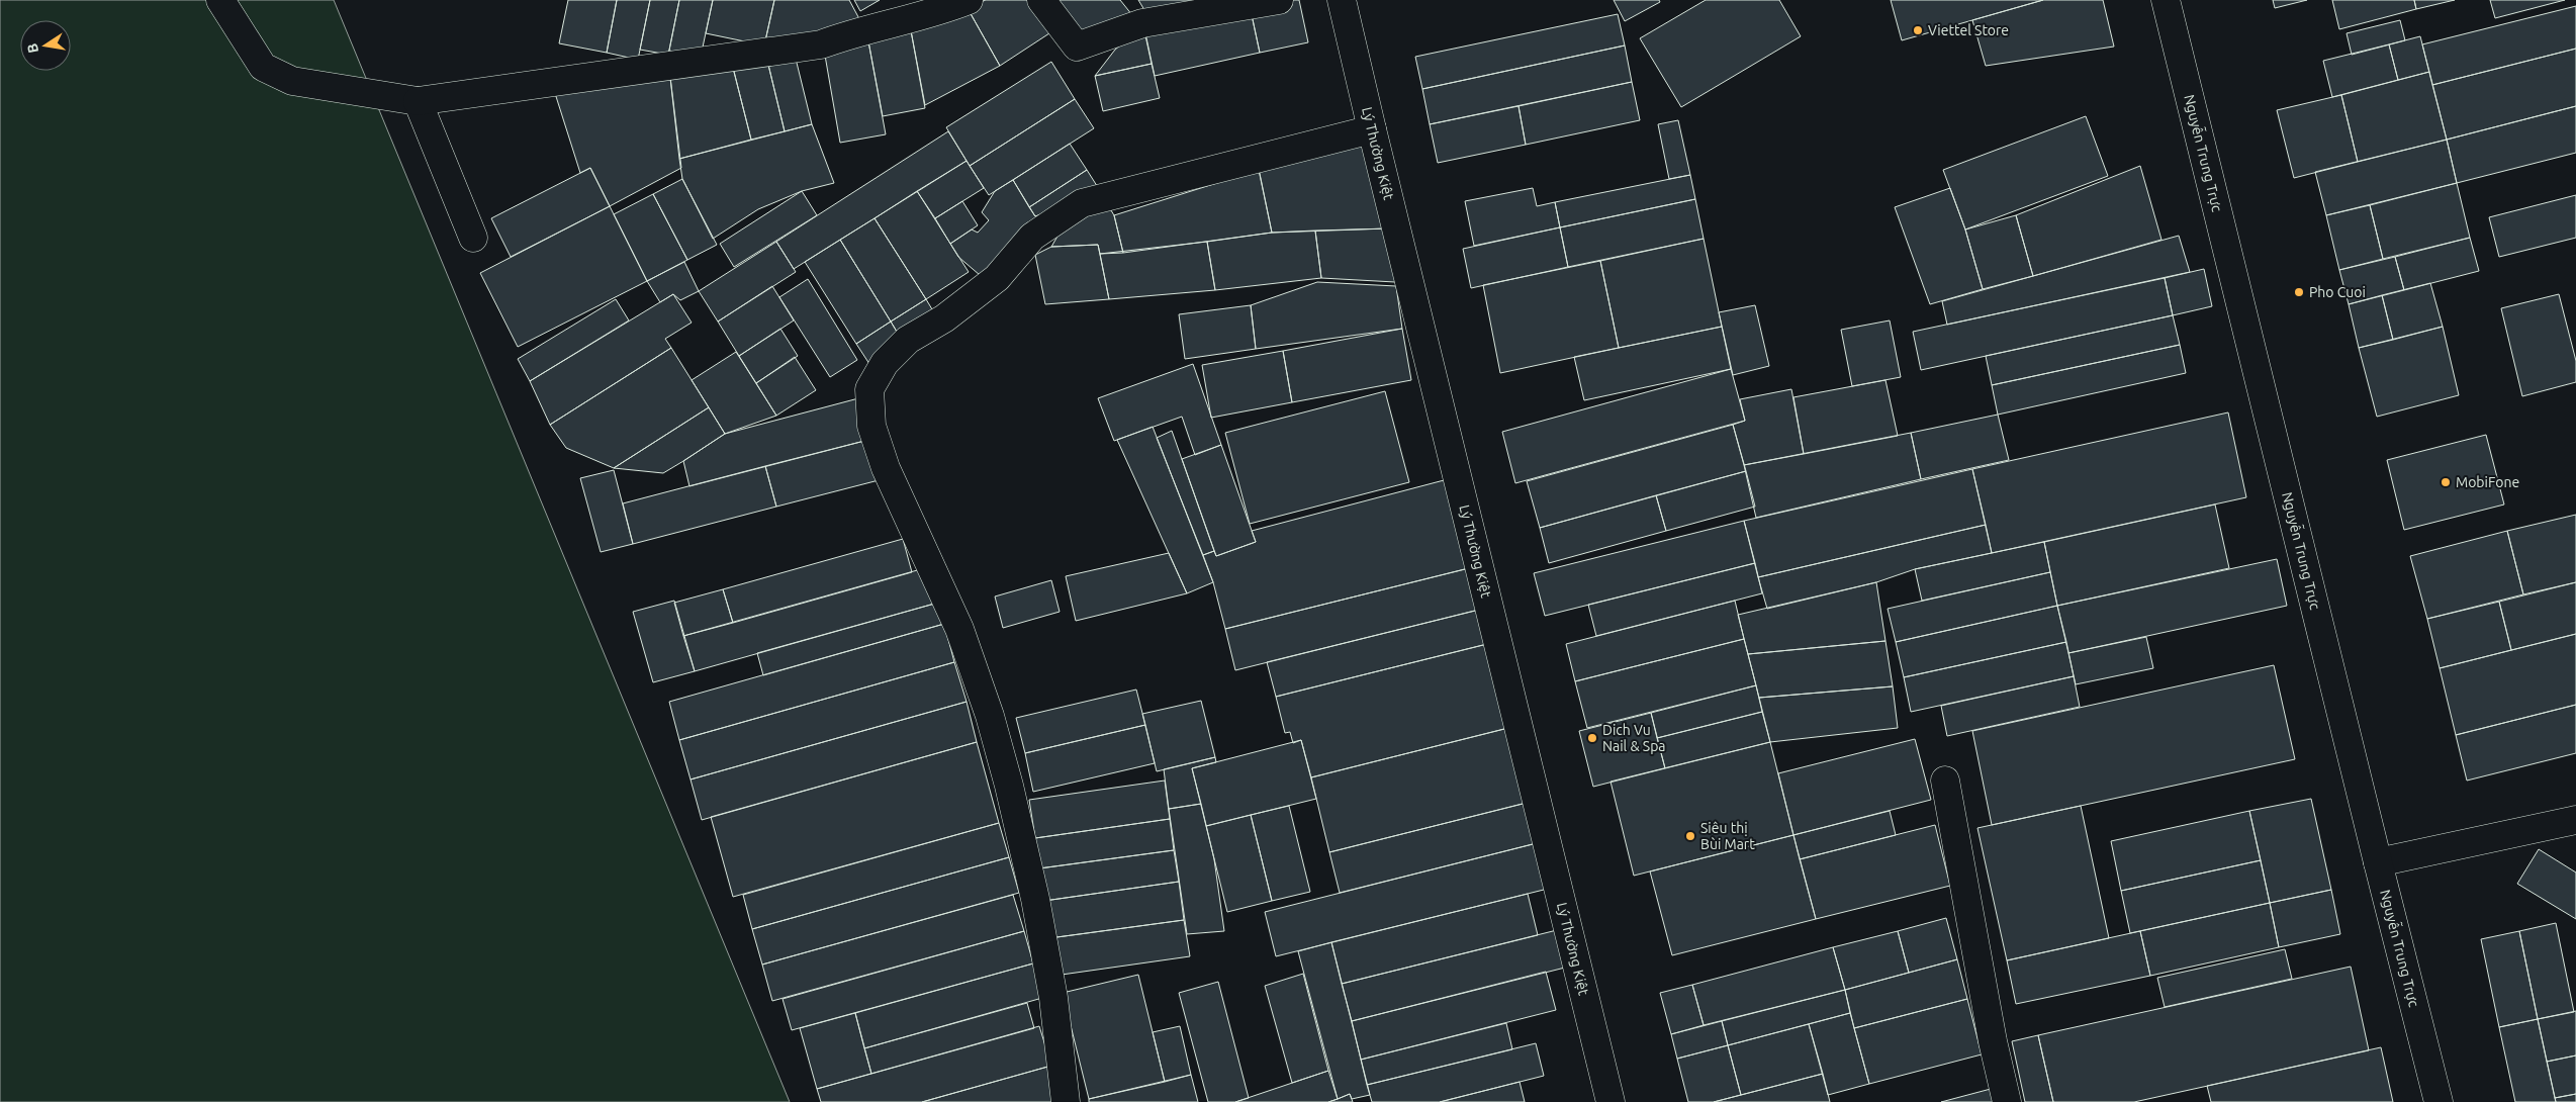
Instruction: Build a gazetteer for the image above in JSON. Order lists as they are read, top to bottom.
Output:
{
  "streets": {
    "street": ["Lý Thường Kiệt", "Nguyễn Trung Trực"]
  },
  "places": [
    "Viettel Store",
    "Pho Cuoi",
    "MobiFone",
    "Dich Vu Nail & Spa",
    "Siêu thị Bùi Mart"
  ],
  "north": "left"
}
